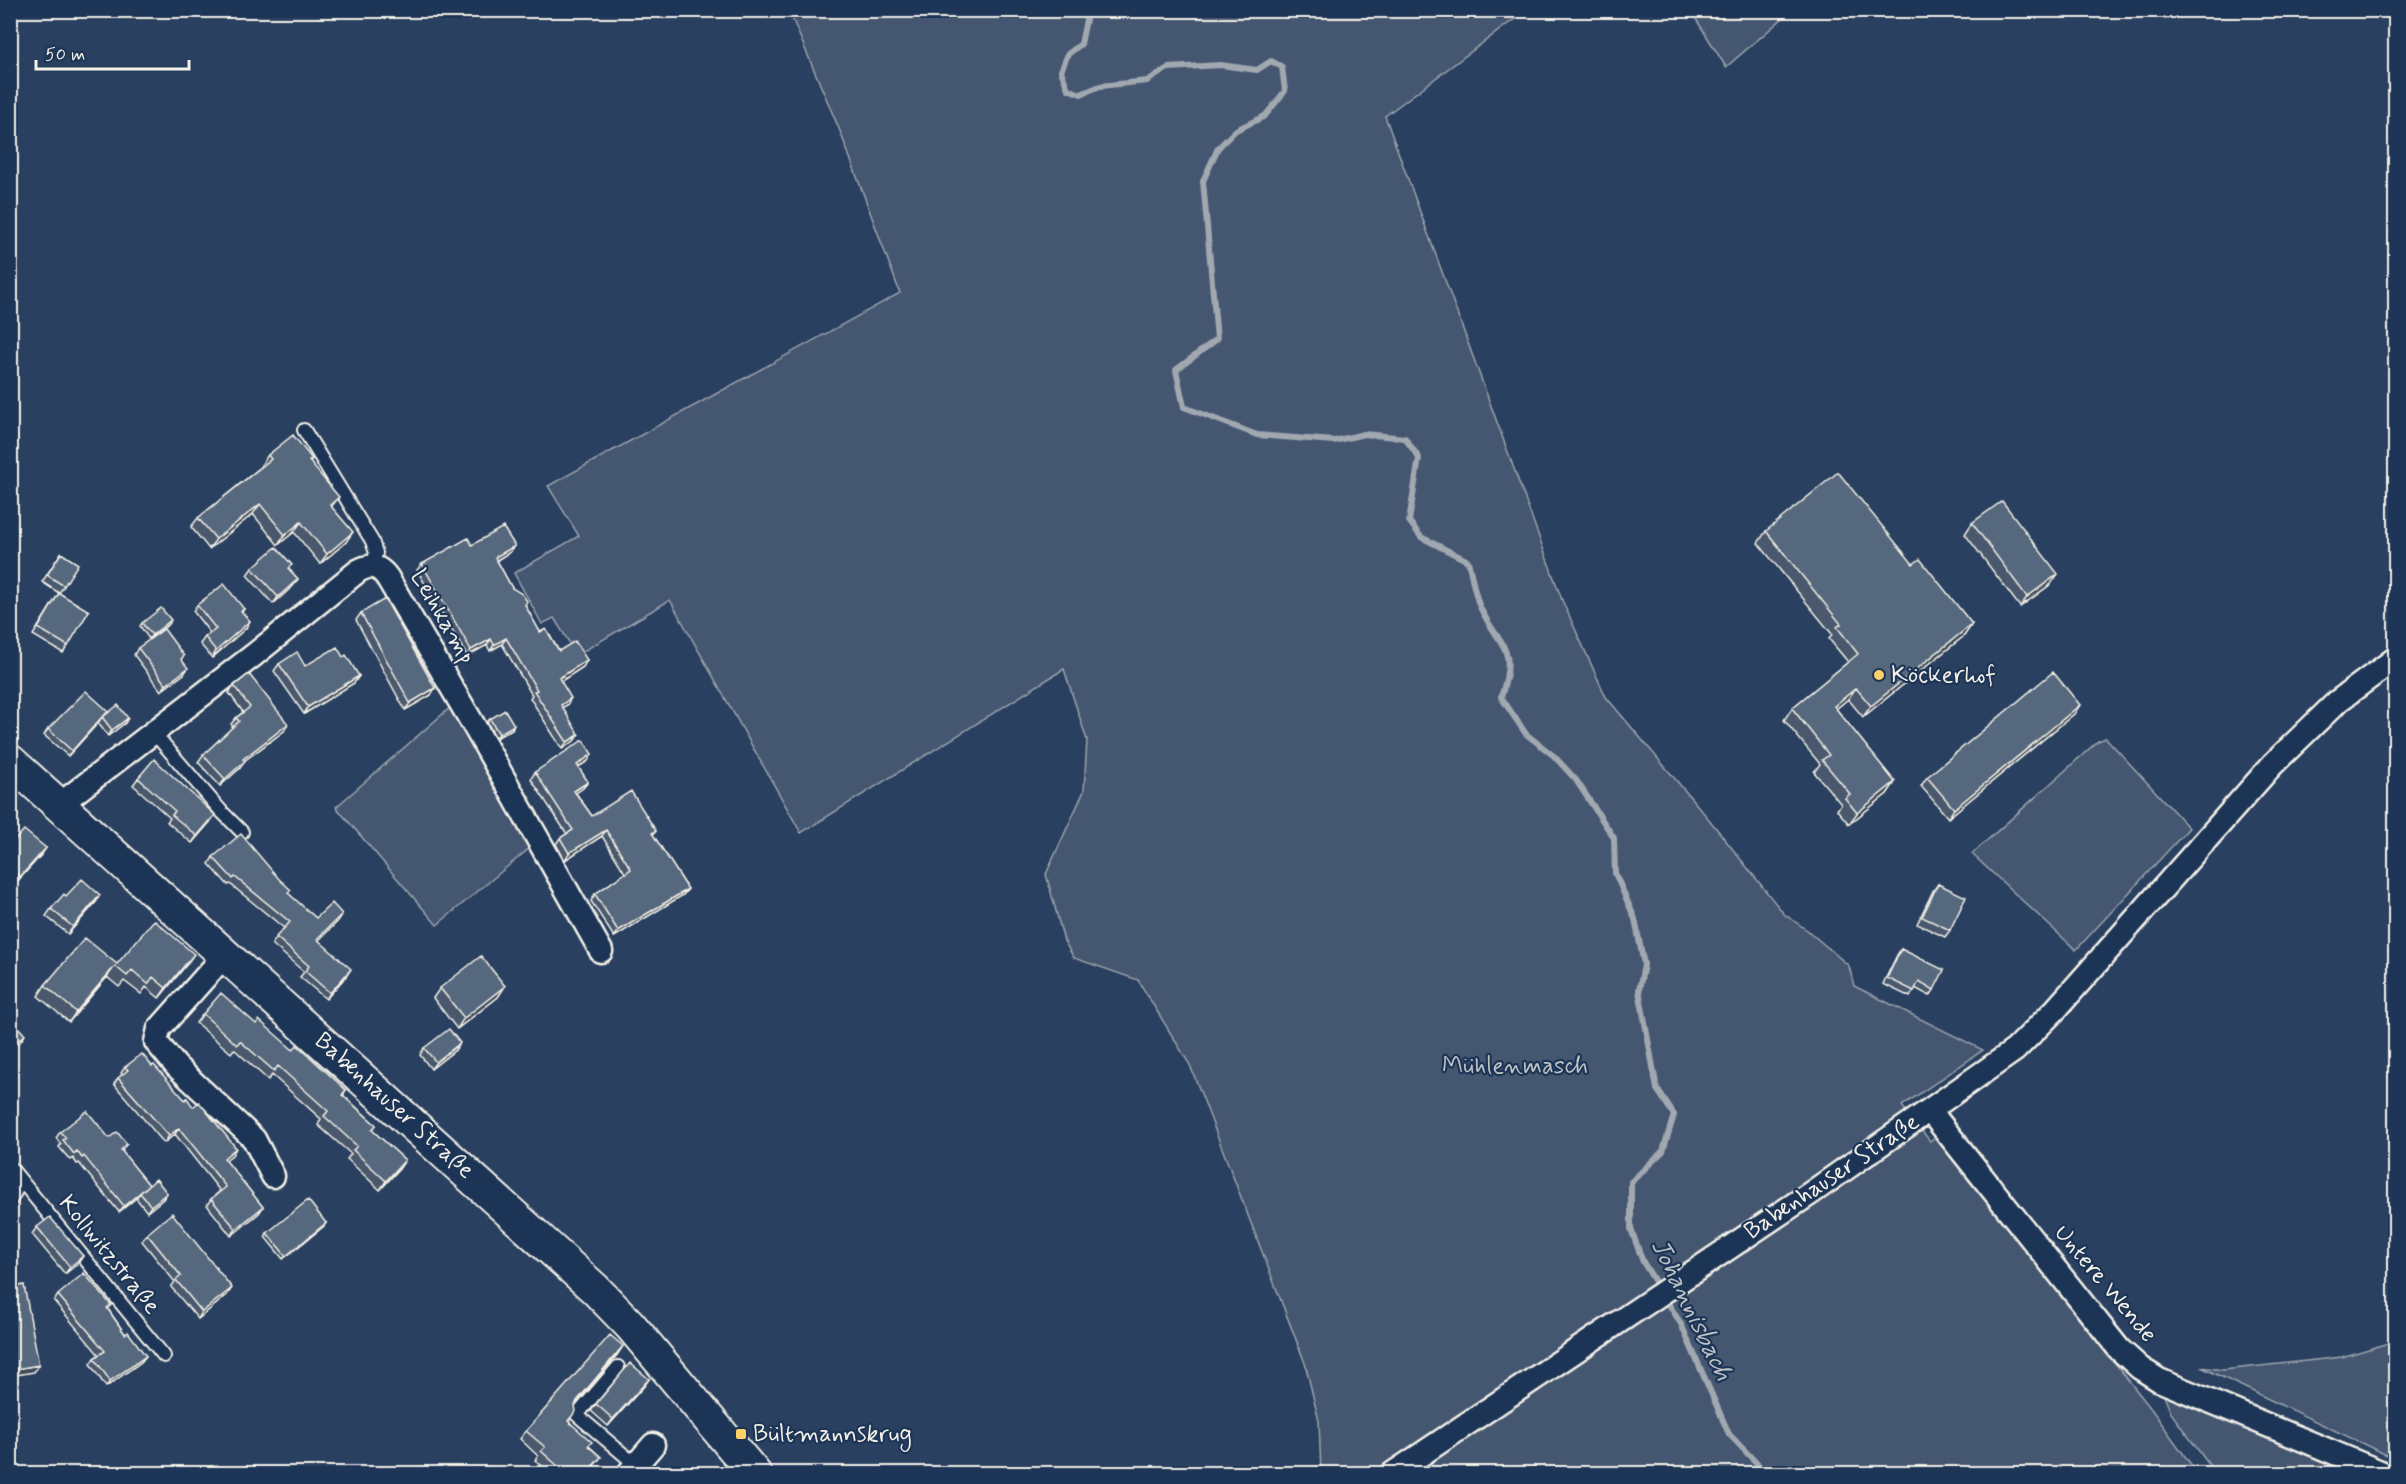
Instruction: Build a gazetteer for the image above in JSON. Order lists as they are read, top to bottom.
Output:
{
  "streets": {
    "main road": ["Babenhauser Straße"],
    "street": ["Leihkamp", "Untere Wende"],
    "lane": ["Kollwitzstraße"]
  },
  "crossings": [
    ["Leihkamp", "Babenhauser Straße"],
    ["Babenhauser Straße", "Untere Wende"]
  ],
  "water": ["Johannisbach"],
  "parks": ["Mühlenmasch"],
  "places": {
    "other": ["Köckerhof"],
    "transit": ["Bültmannskrug"]
  },
  "scale_bar": "50 m"
}
